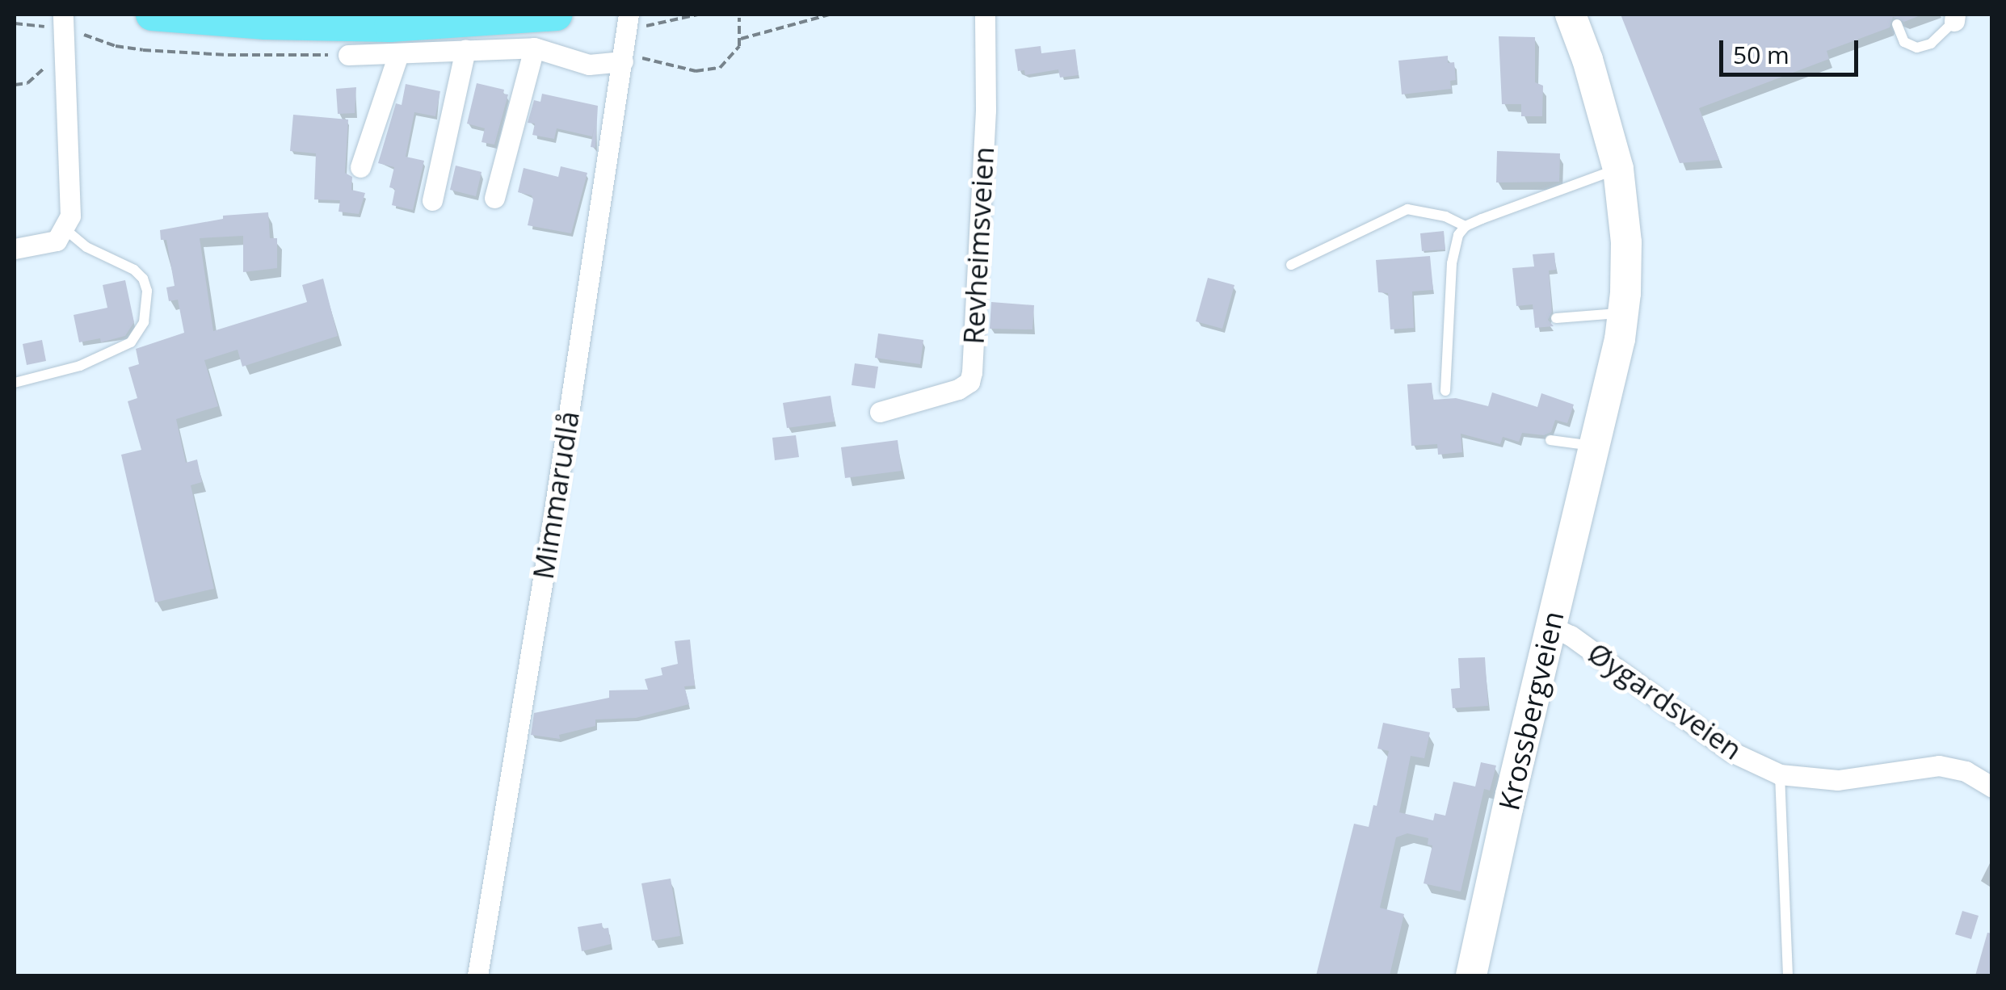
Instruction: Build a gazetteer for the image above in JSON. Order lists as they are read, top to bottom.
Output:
{
  "streets": {
    "street": [
      "Revheimsveien",
      "Mimmarudlå",
      "Øygardsveien",
      "Krossbergveien"
    ]
  },
  "crossings": [
    ["Øygardsveien", "Krossbergveien"]
  ],
  "scale_bar": "50 m"
}
